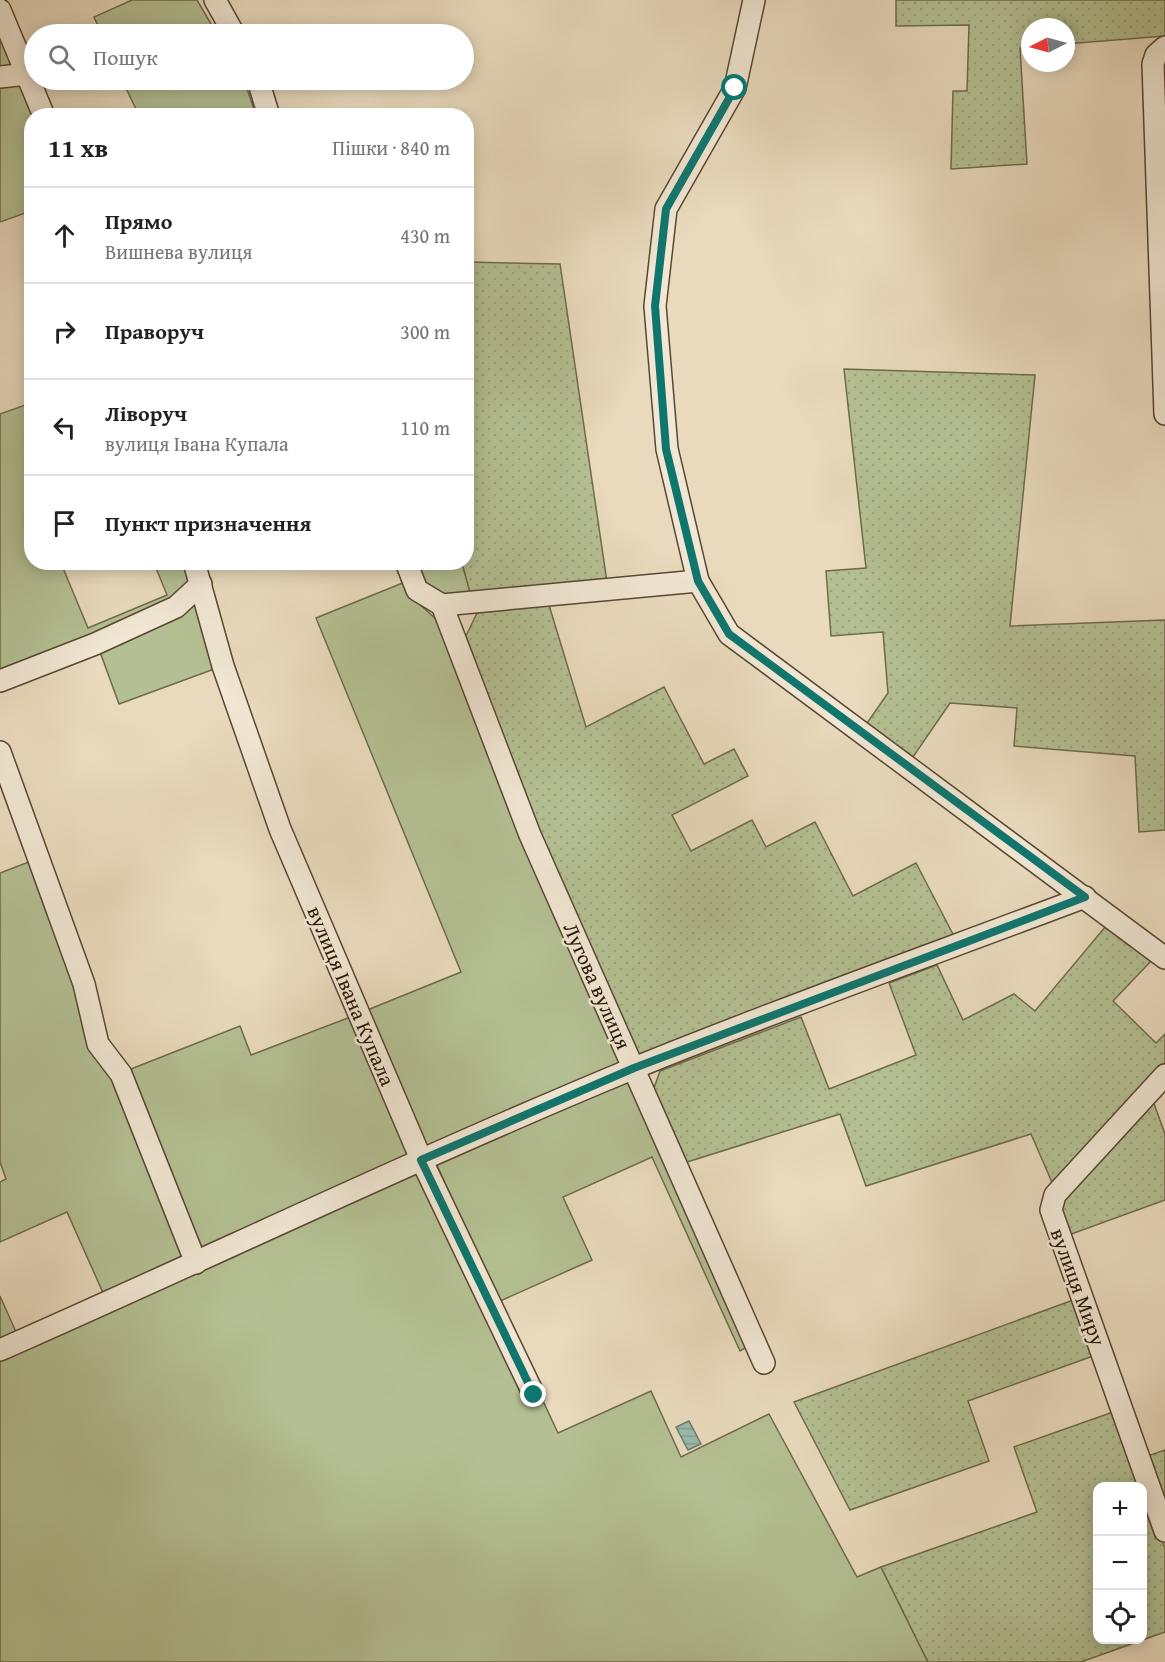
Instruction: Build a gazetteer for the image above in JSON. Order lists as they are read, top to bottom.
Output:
{
  "streets": {
    "street": ["Лугова вулиця", "вулиця Івана Купала", "вулиця Миру"]
  },
  "north": "left",
  "page": {
    "search": "Пошук",
    "heading": ["11 хв", "Пішки · 840 m"],
    "list": [
      ["Прямо", "Вишнева вулиця", "430 m"],
      ["Праворуч", "300 m"],
      ["Ліворуч", "вулиця Івана Купала", "110 m"],
      "Пункт призначення"
    ],
    "map_buttons": ["+", "−"]
  }
}
